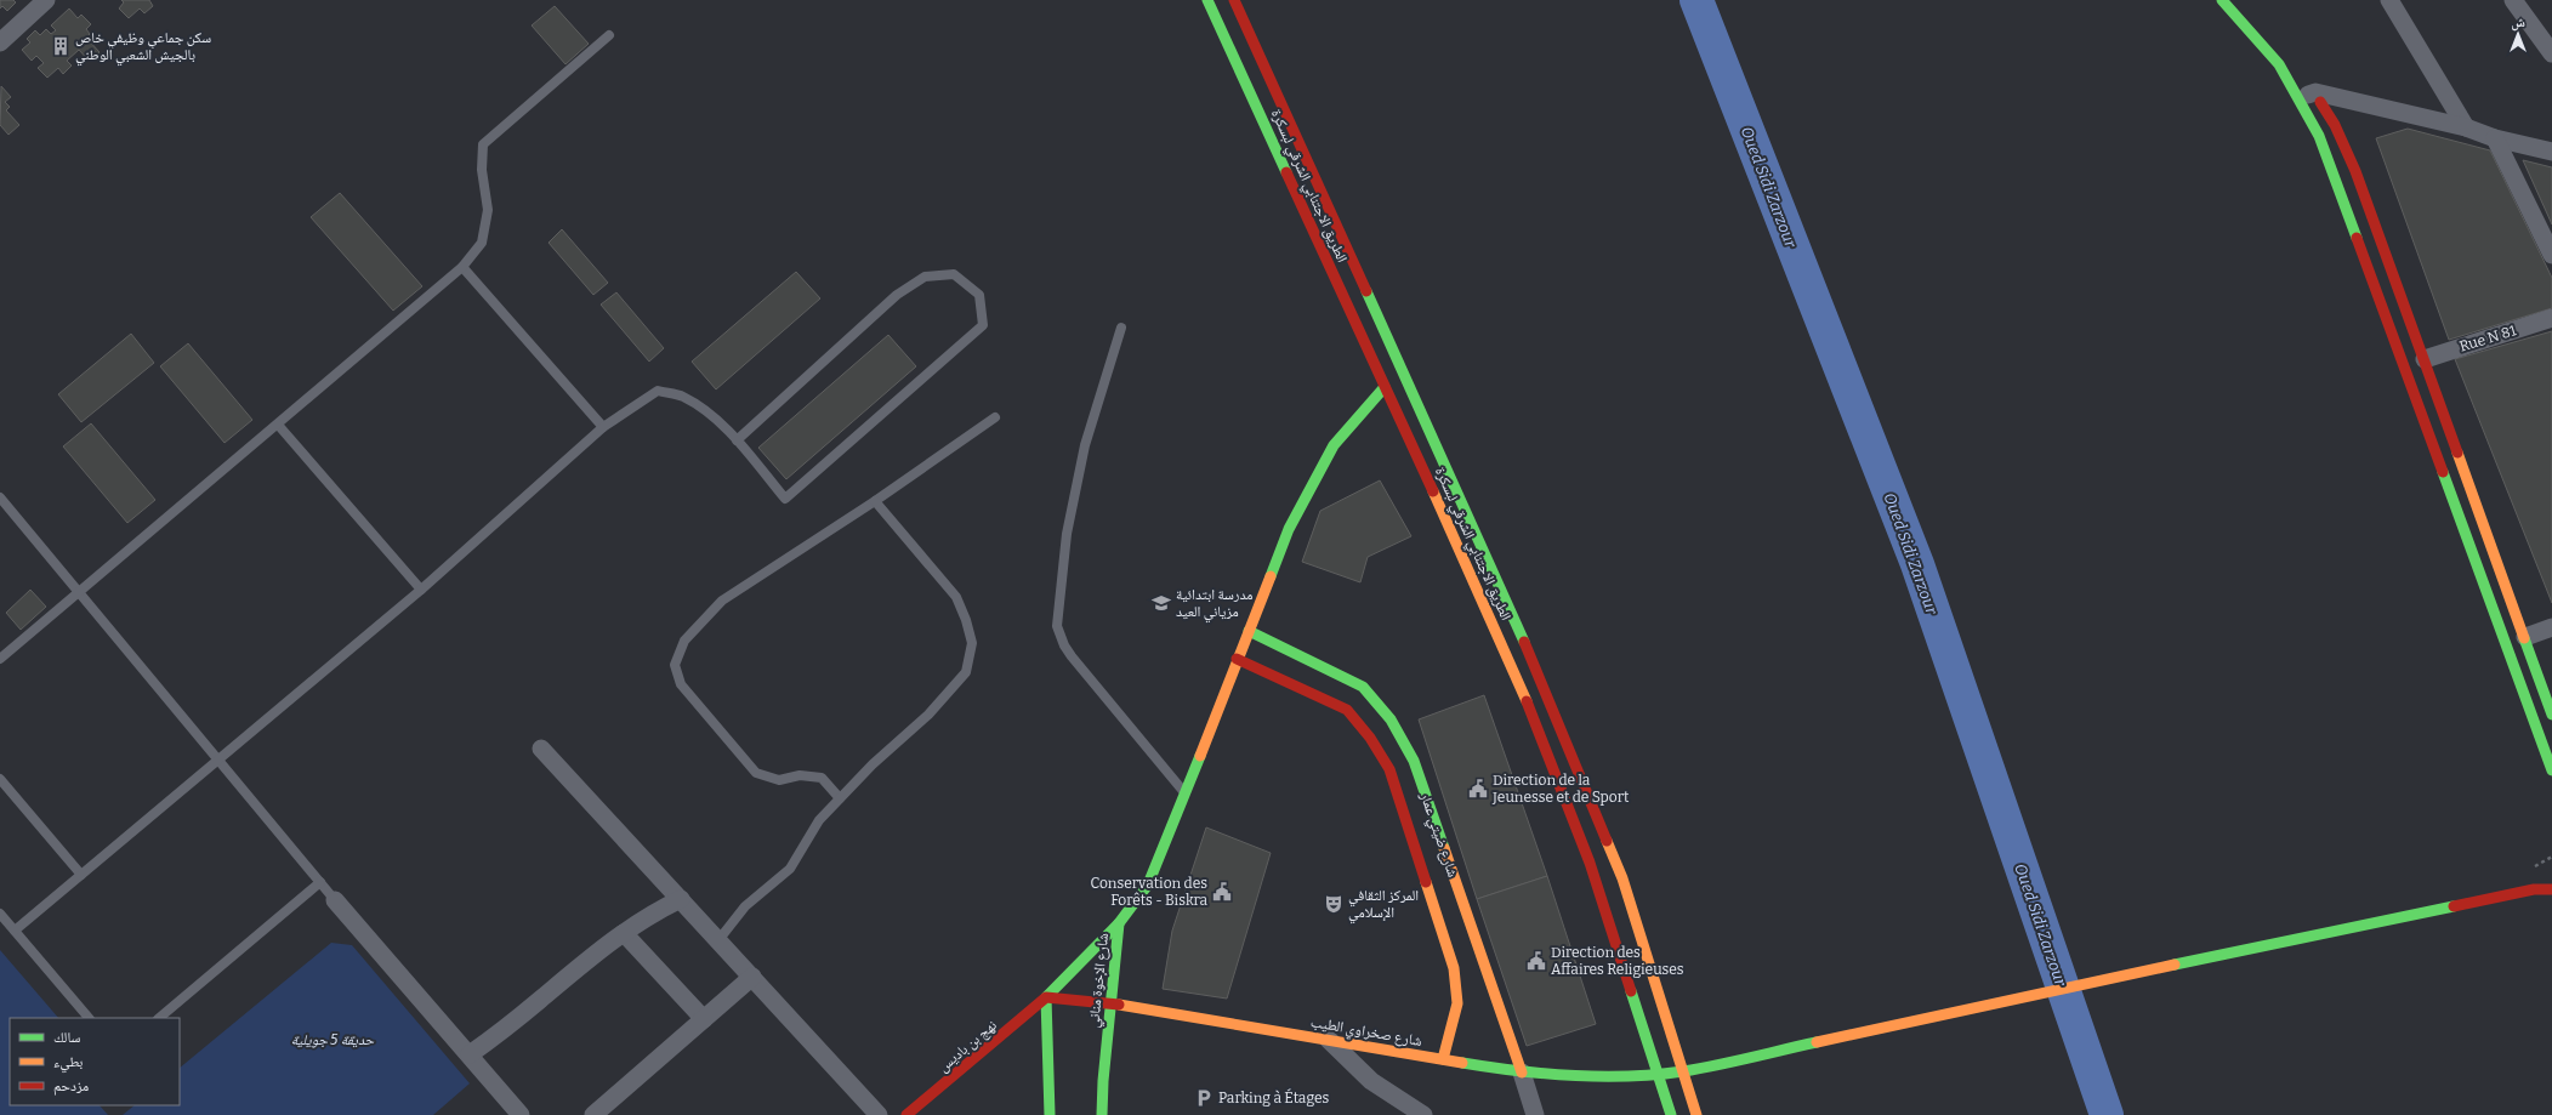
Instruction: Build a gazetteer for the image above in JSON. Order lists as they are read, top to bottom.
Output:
{
  "streets": {
    "main road": [
      "الطريق الاجتنابي الشرقي لبسكرة",
      "شارع ضيتي عمار",
      "شارع الإخوة مناني",
      "شارع صخراوي الطيب",
      "نهج بن باديس"
    ],
    "street": ["Rue N 81"]
  },
  "crossings": [
    ["الطريق الاجتنابي الشرقي لبسكرة", "شارع صخراوي الطيب"],
    ["شارع ضيتي عمار", "شارع صخراوي الطيب"],
    ["شارع الإخوة مناني", "شارع صخراوي الطيب"],
    ["شارع الإخوة مناني", "نهج بن باديس"],
    ["شارع صخراوي الطيب", "نهج بن باديس"]
  ],
  "water": ["Oued Sidi Zarzour"],
  "parks": ["حديقة 5 جويلية"],
  "places": {
    "building": ["سكن جماعي وظيفي خاص بالجيش الشعبي الوطني"],
    "school or university": ["مدرسة ابتدائية مزياني العيد"],
    "public building": ["Direction de la Jeunesse et de Sport", "Conservation des Forêts - Biskra", "Direction des Affaires Religieuses"],
    "theatre": ["المركز الثقافي الإسلامي"],
    "parking": ["Parking à Étages"]
  },
  "legend": ["سالك", "بطيء", "مزدحم"],
  "north": "top"
}
